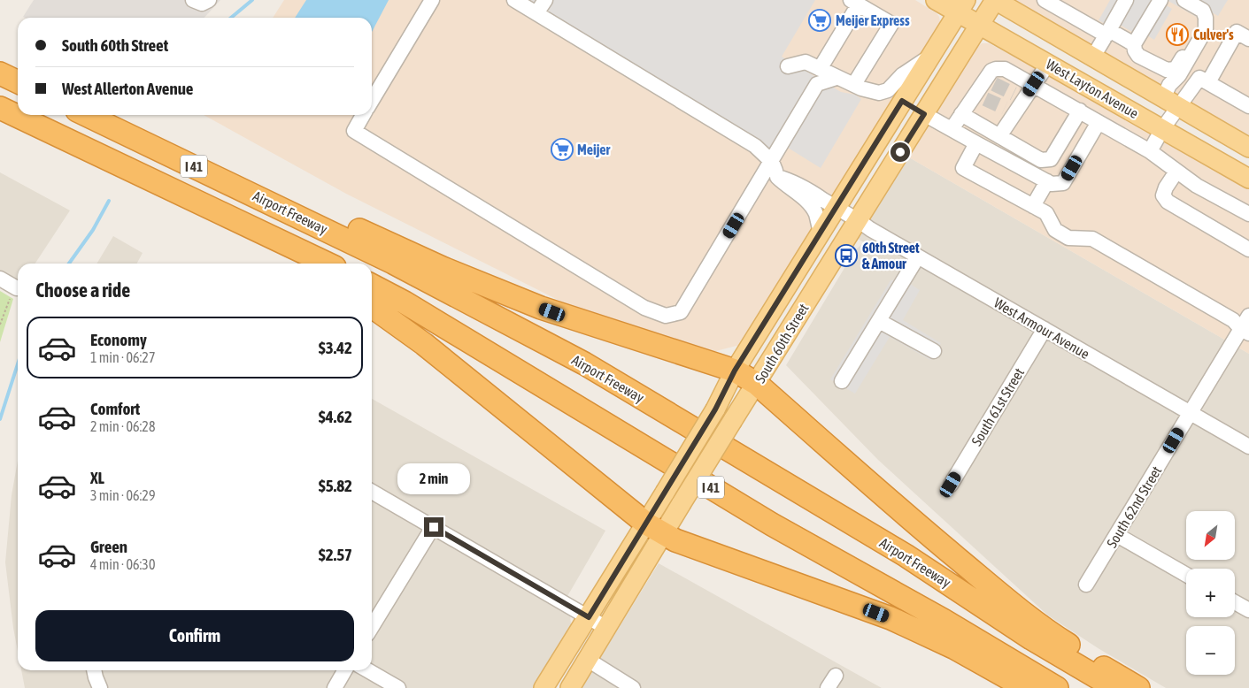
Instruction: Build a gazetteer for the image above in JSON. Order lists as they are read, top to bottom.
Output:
{
  "streets": {
    "highway": ["I 41", "Airport Freeway"],
    "main road": ["West Layton Avenue", "South 60th Street"],
    "street": ["West Armour Avenue", "South 61st Street", "South 62nd Street"]
  },
  "crossings": [
    ["West Layton Avenue", "South 60th Street"],
    ["West Armour Avenue", "South 60th Street"],
    ["West Armour Avenue", "South 61st Street"],
    ["West Armour Avenue", "South 62nd Street"]
  ],
  "places": {
    "supermarket": ["Meijer Express", "Meijer"],
    "restaurant": ["Culver's"],
    "bus stop": ["60th Street & Amour"]
  },
  "north": "bottom left",
  "page": {
    "banner": ["South 60th Street", "West Allerton Avenue"],
    "heading": "Choose a ride",
    "list": [
      {
        "name": "Economy",
        "note": "1 min · 06:27",
        "value": "$3.42"
      },
      {
        "name": "Comfort",
        "note": "2 min · 06:28",
        "value": "$4.62"
      },
      {
        "name": "XL",
        "note": "3 min · 06:29",
        "value": "$5.82"
      },
      {
        "name": "Green",
        "note": "4 min · 06:30",
        "value": "$2.57"
      }
    ],
    "bubble": "2 min",
    "map_buttons": ["+", "−"],
    "buttons": "Confirm"
  }
}
